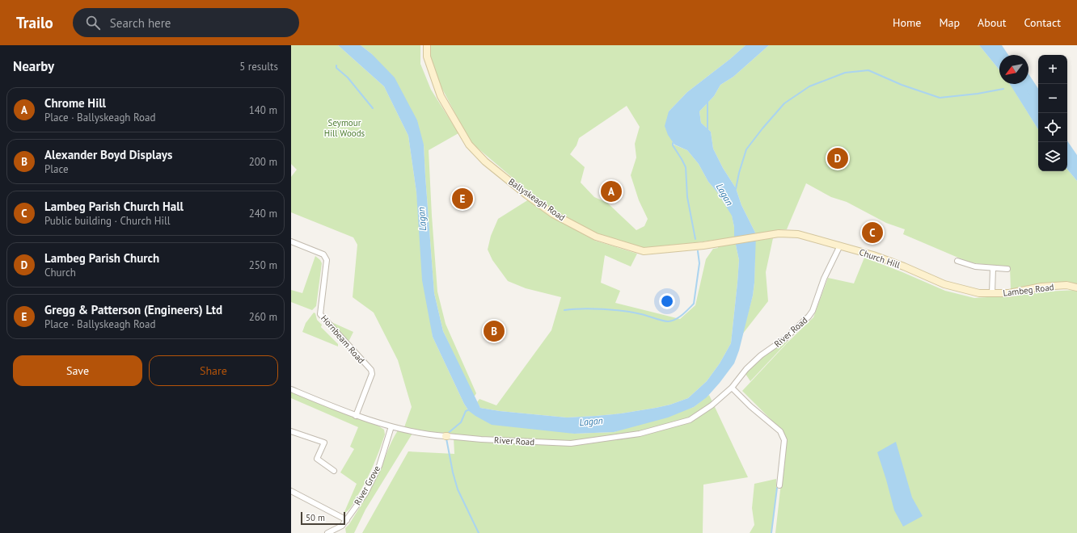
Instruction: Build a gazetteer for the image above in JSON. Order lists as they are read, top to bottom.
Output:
{
  "streets": {
    "main road": ["Ballyskeagh Road", "Church Hill", "Lambeg Road"],
    "street": ["River Road", "Hornbeam Road", "River Grove"]
  },
  "crossings": [
    ["Ballyskeagh Road", "Church Hill"],
    ["Church Hill", "Lambeg Road"],
    ["Church Hill", "River Road"],
    ["River Road", "Hornbeam Road"],
    ["River Road", "River Grove"]
  ],
  "water": ["Lagan"],
  "parks": ["Seymour Hill Woods"],
  "scale_bar": "50 m",
  "north": "bottom left",
  "page": {
    "header": "Trailo",
    "search": "Search here",
    "nav": [
      "Home",
      "Map",
      "About",
      "Contact"
    ],
    "heading": ["Nearby", "5 results"],
    "map_buttons": ["+", "−"],
    "list": [
      {
        "mark": "A",
        "name": "Chrome Hill",
        "note": "Place · Ballyskeagh Road",
        "value": "140 m"
      },
      {
        "mark": "B",
        "name": "Alexander Boyd Displays",
        "note": "Place",
        "value": "200 m"
      },
      {
        "mark": "C",
        "name": "Lambeg Parish Church Hall",
        "note": "Public building · Church Hill",
        "value": "240 m"
      },
      {
        "mark": "D",
        "name": "Lambeg Parish Church",
        "note": "Church",
        "value": "250 m"
      },
      {
        "mark": "E",
        "name": "Gregg & Patterson (Engineers) Ltd",
        "note": "Place · Ballyskeagh Road",
        "value": "260 m"
      }
    ],
    "pins": [
      "D",
      "A",
      "E",
      "C",
      "B"
    ],
    "buttons": ["Save", "Share"],
    "scale": "50 m"
  }
}
